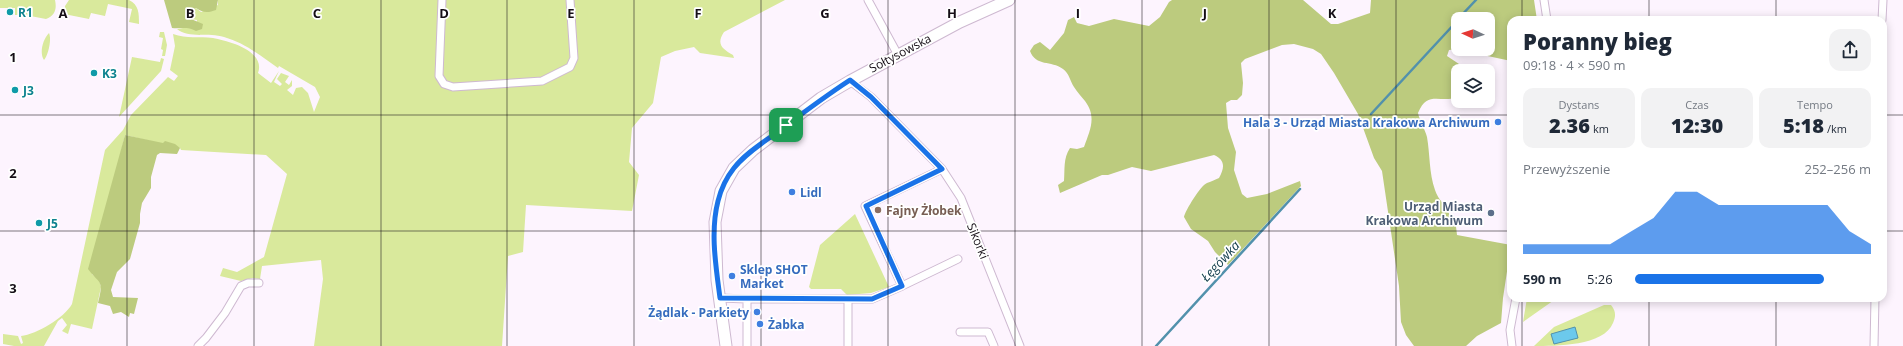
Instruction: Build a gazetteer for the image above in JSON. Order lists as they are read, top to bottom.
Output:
{
  "streets": {
    "street": ["Sołtysowska", "Sikorki"]
  },
  "crossings": [
    ["Sołtysowska", "Sikorki"]
  ],
  "water": ["Łęgówka"],
  "places": [
    "R1",
    "K3",
    "J3",
    "Hala 3 - Urząd Miasta Krakowa Archiwum",
    "Lidl",
    "Fajny Żłobek",
    "Urząd Miasta Krakowa Archiwum",
    "J5",
    "Sklep SHOT Market",
    "Żądlak - Parkiety",
    "Żabka"
  ],
  "north": "left",
  "page": {
    "heading": ["Poranny bieg", "09:18 · 4 × 590 m"],
    "stats": [
      ["Dystans", "2.36 km"],
      ["Czas", "12:30"],
      ["Tempo", "5:18 /km"]
    ],
    "chart": ["Przewyższenie", "252–256 m"],
    "list": [
      {
        "name": "590 m",
        "note": "5:26"
      }
    ]
  },
  "grid": {
    "columns": [
      "A",
      "B",
      "C",
      "D",
      "E",
      "F",
      "G",
      "H",
      "I",
      "J",
      "K"
    ],
    "rows": ["1", "2", "3"]
  }
}
